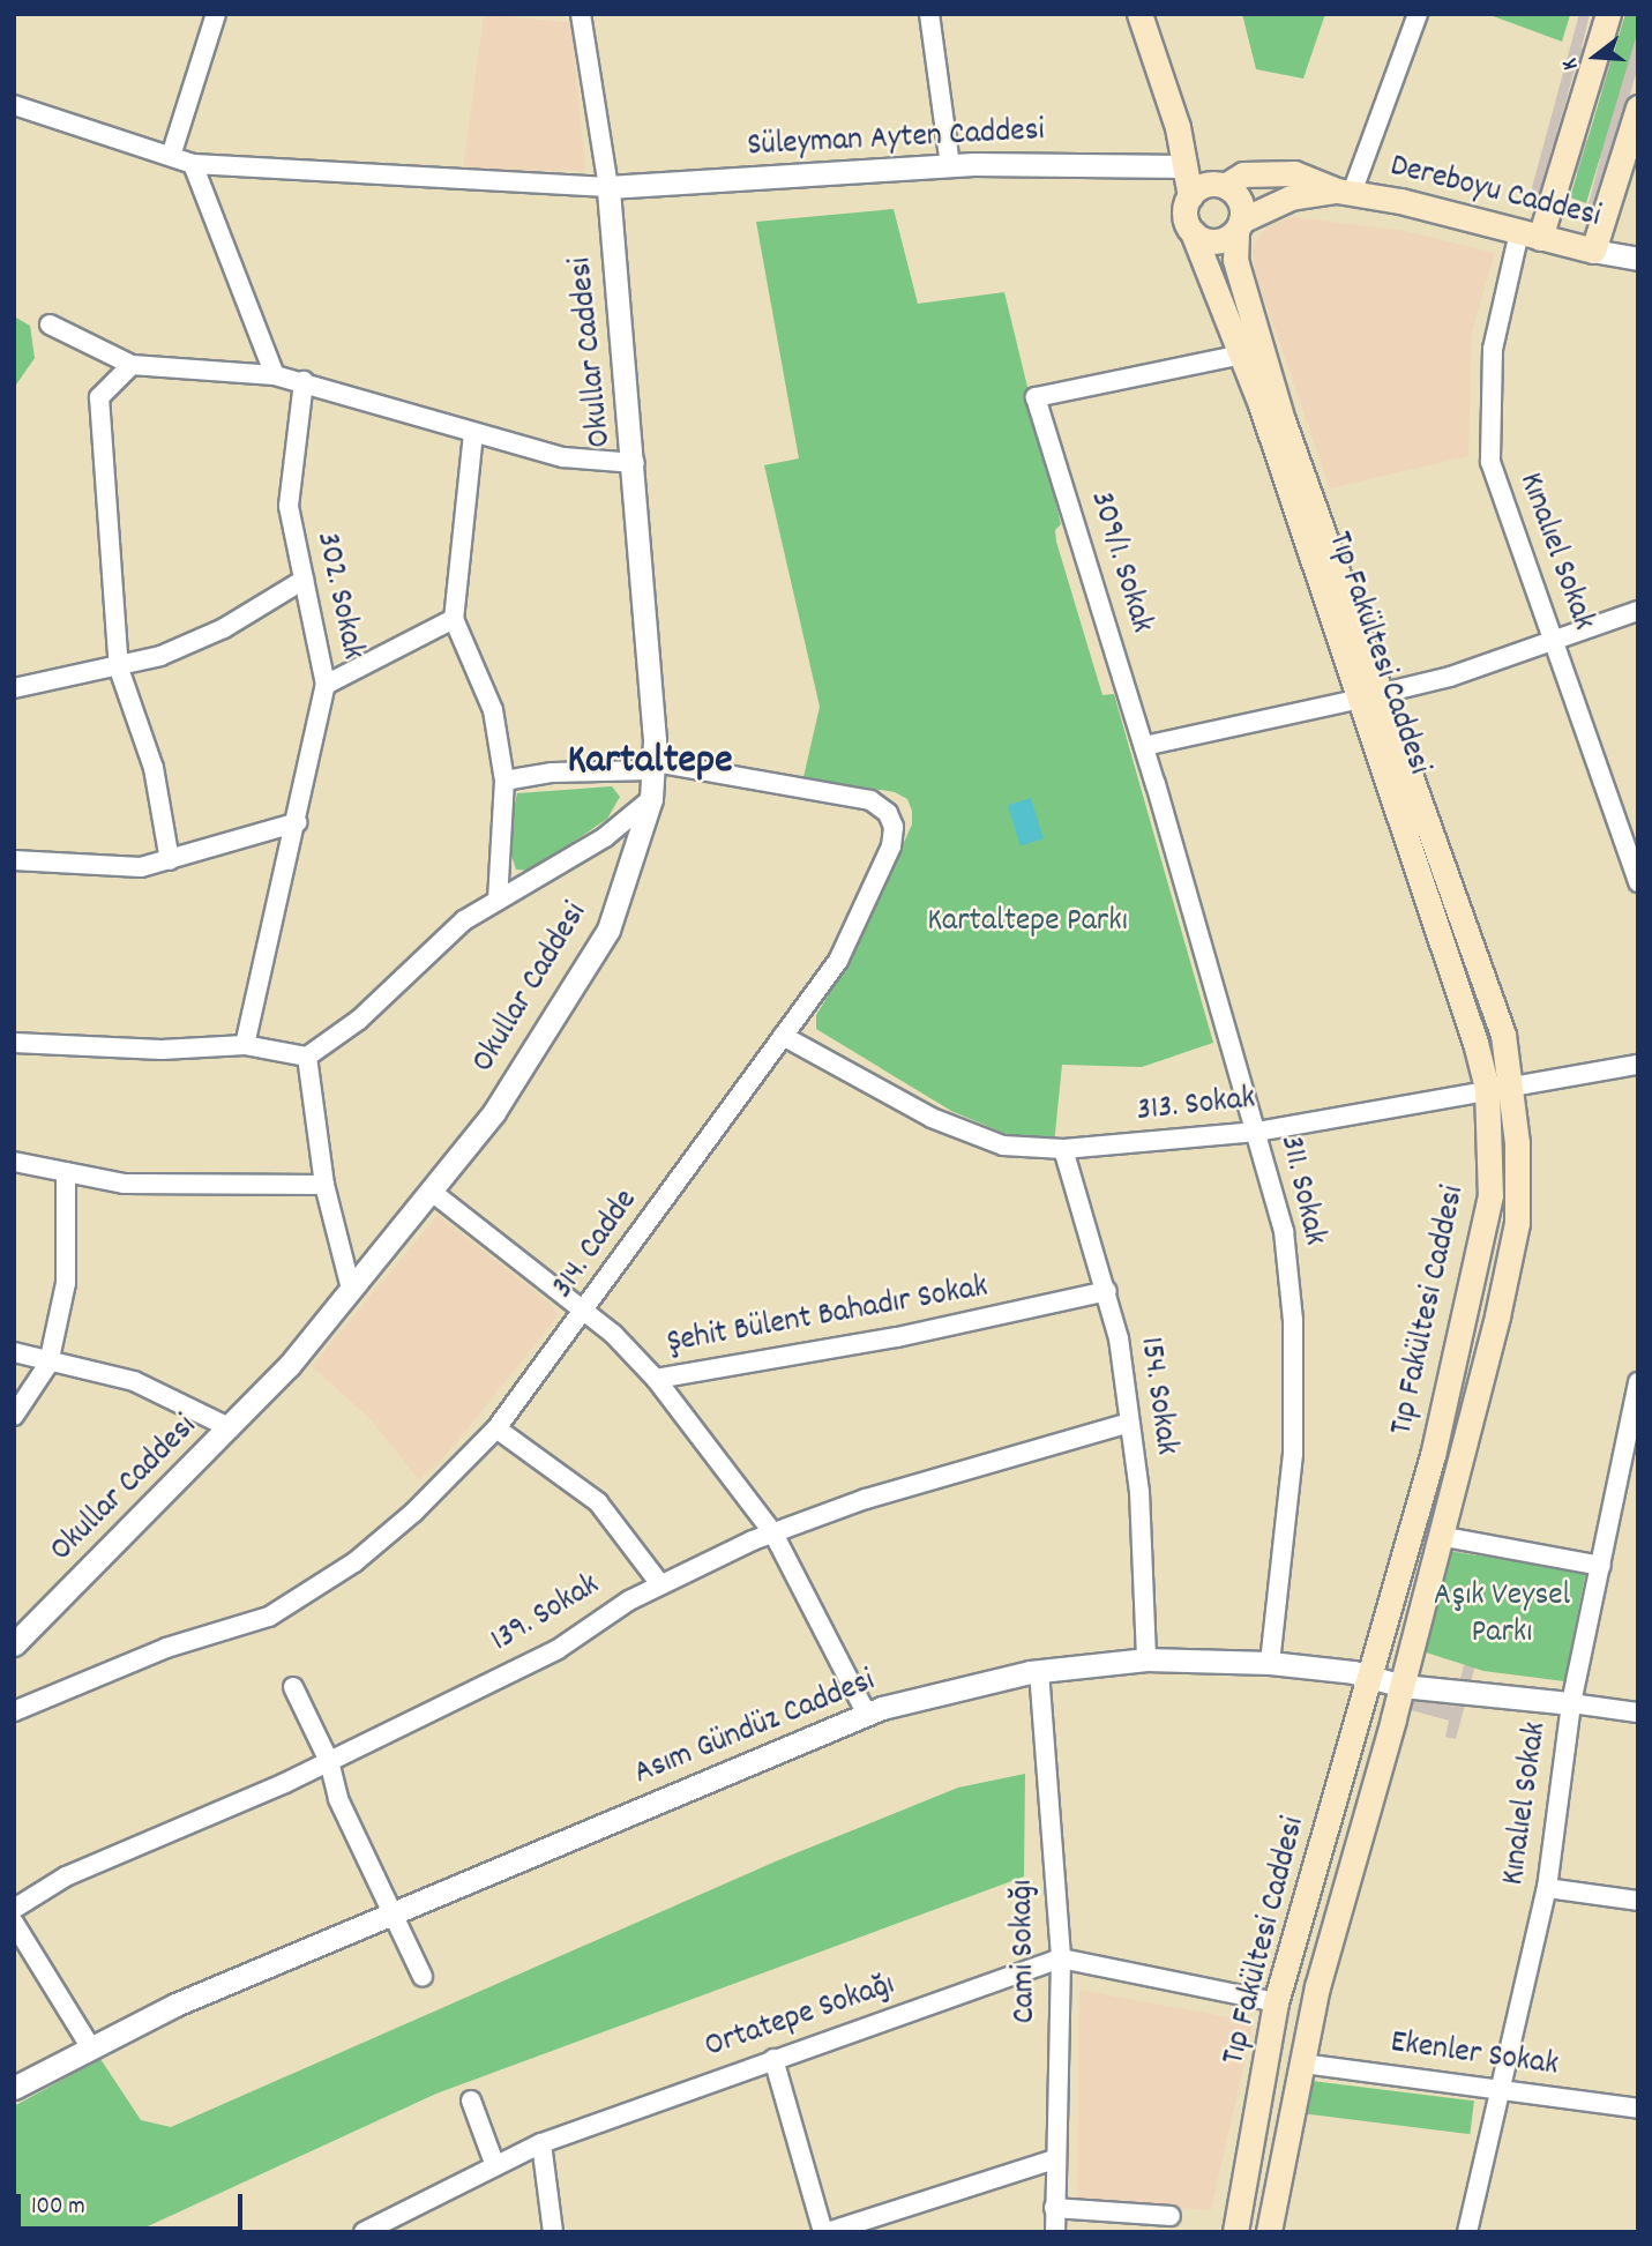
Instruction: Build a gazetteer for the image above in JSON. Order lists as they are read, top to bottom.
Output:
{
  "streets": {
    "main road": ["Dereboyu Caddesi", "Tıp Fakültesi Caddesi"],
    "street": [
      "Süleyman Ayten Caddesi",
      "Okullar Caddesi",
      "Kınalıel Sokak",
      "309/1. Sokak",
      "302. Sokak",
      "313. Sokak",
      "311. Sokak",
      "314. Cadde",
      "Şehit Bülent Bahadır Sokak",
      "154. Sokak",
      "139. Sokak",
      "Asım Gündüz Caddesi",
      "Cami Sokağı",
      "Ortatepe Sokağı",
      "Ekenler Sokak"
    ]
  },
  "crossings": [
    ["Süleyman Ayten Caddesi", "Okullar Caddesi"],
    ["Dereboyu Caddesi", "Kınalıel Sokak"],
    ["Dereboyu Caddesi", "Tıp Fakültesi Caddesi"],
    ["Okullar Caddesi", "314. Cadde"],
    ["Okullar Caddesi", "Şehit Bülent Bahadır Sokak"],
    ["Kınalıel Sokak", "Asım Gündüz Caddesi"],
    ["Kınalıel Sokak", "Ekenler Sokak"],
    ["309/1. Sokak", "Tıp Fakültesi Caddesi"],
    ["309/1. Sokak", "311. Sokak"],
    ["Tıp Fakültesi Caddesi", "313. Sokak"],
    ["Tıp Fakültesi Caddesi", "Asım Gündüz Caddesi"],
    ["313. Sokak", "311. Sokak"],
    ["313. Sokak", "314. Cadde"],
    ["313. Sokak", "154. Sokak"],
    ["311. Sokak", "Asım Gündüz Caddesi"],
    ["314. Cadde", "Şehit Bülent Bahadır Sokak"],
    ["Şehit Bülent Bahadır Sokak", "154. Sokak"],
    ["154. Sokak", "139. Sokak"],
    ["154. Sokak", "Asım Gündüz Caddesi"],
    ["Asım Gündüz Caddesi", "Cami Sokağı"],
    ["Cami Sokağı", "Ortatepe Sokağı"]
  ],
  "districts": ["Kartaltepe"],
  "parks": ["Kartaltepe Parkı", "Aşık Veysel Parkı"],
  "scale_bar": "100 m",
  "north": "left"
}
